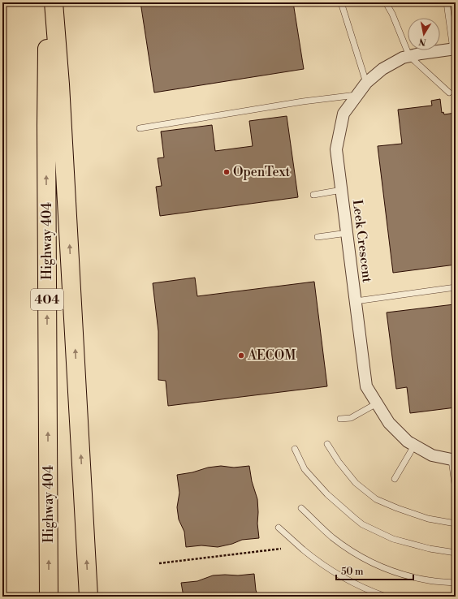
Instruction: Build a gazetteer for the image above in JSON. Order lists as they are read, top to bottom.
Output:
{
  "streets": {
    "highway": ["Highway 404", "404"],
    "street": ["Leek Crescent"]
  },
  "places": ["OpenText", "AECOM"],
  "scale_bar": "50 m",
  "north": "bottom"
}
